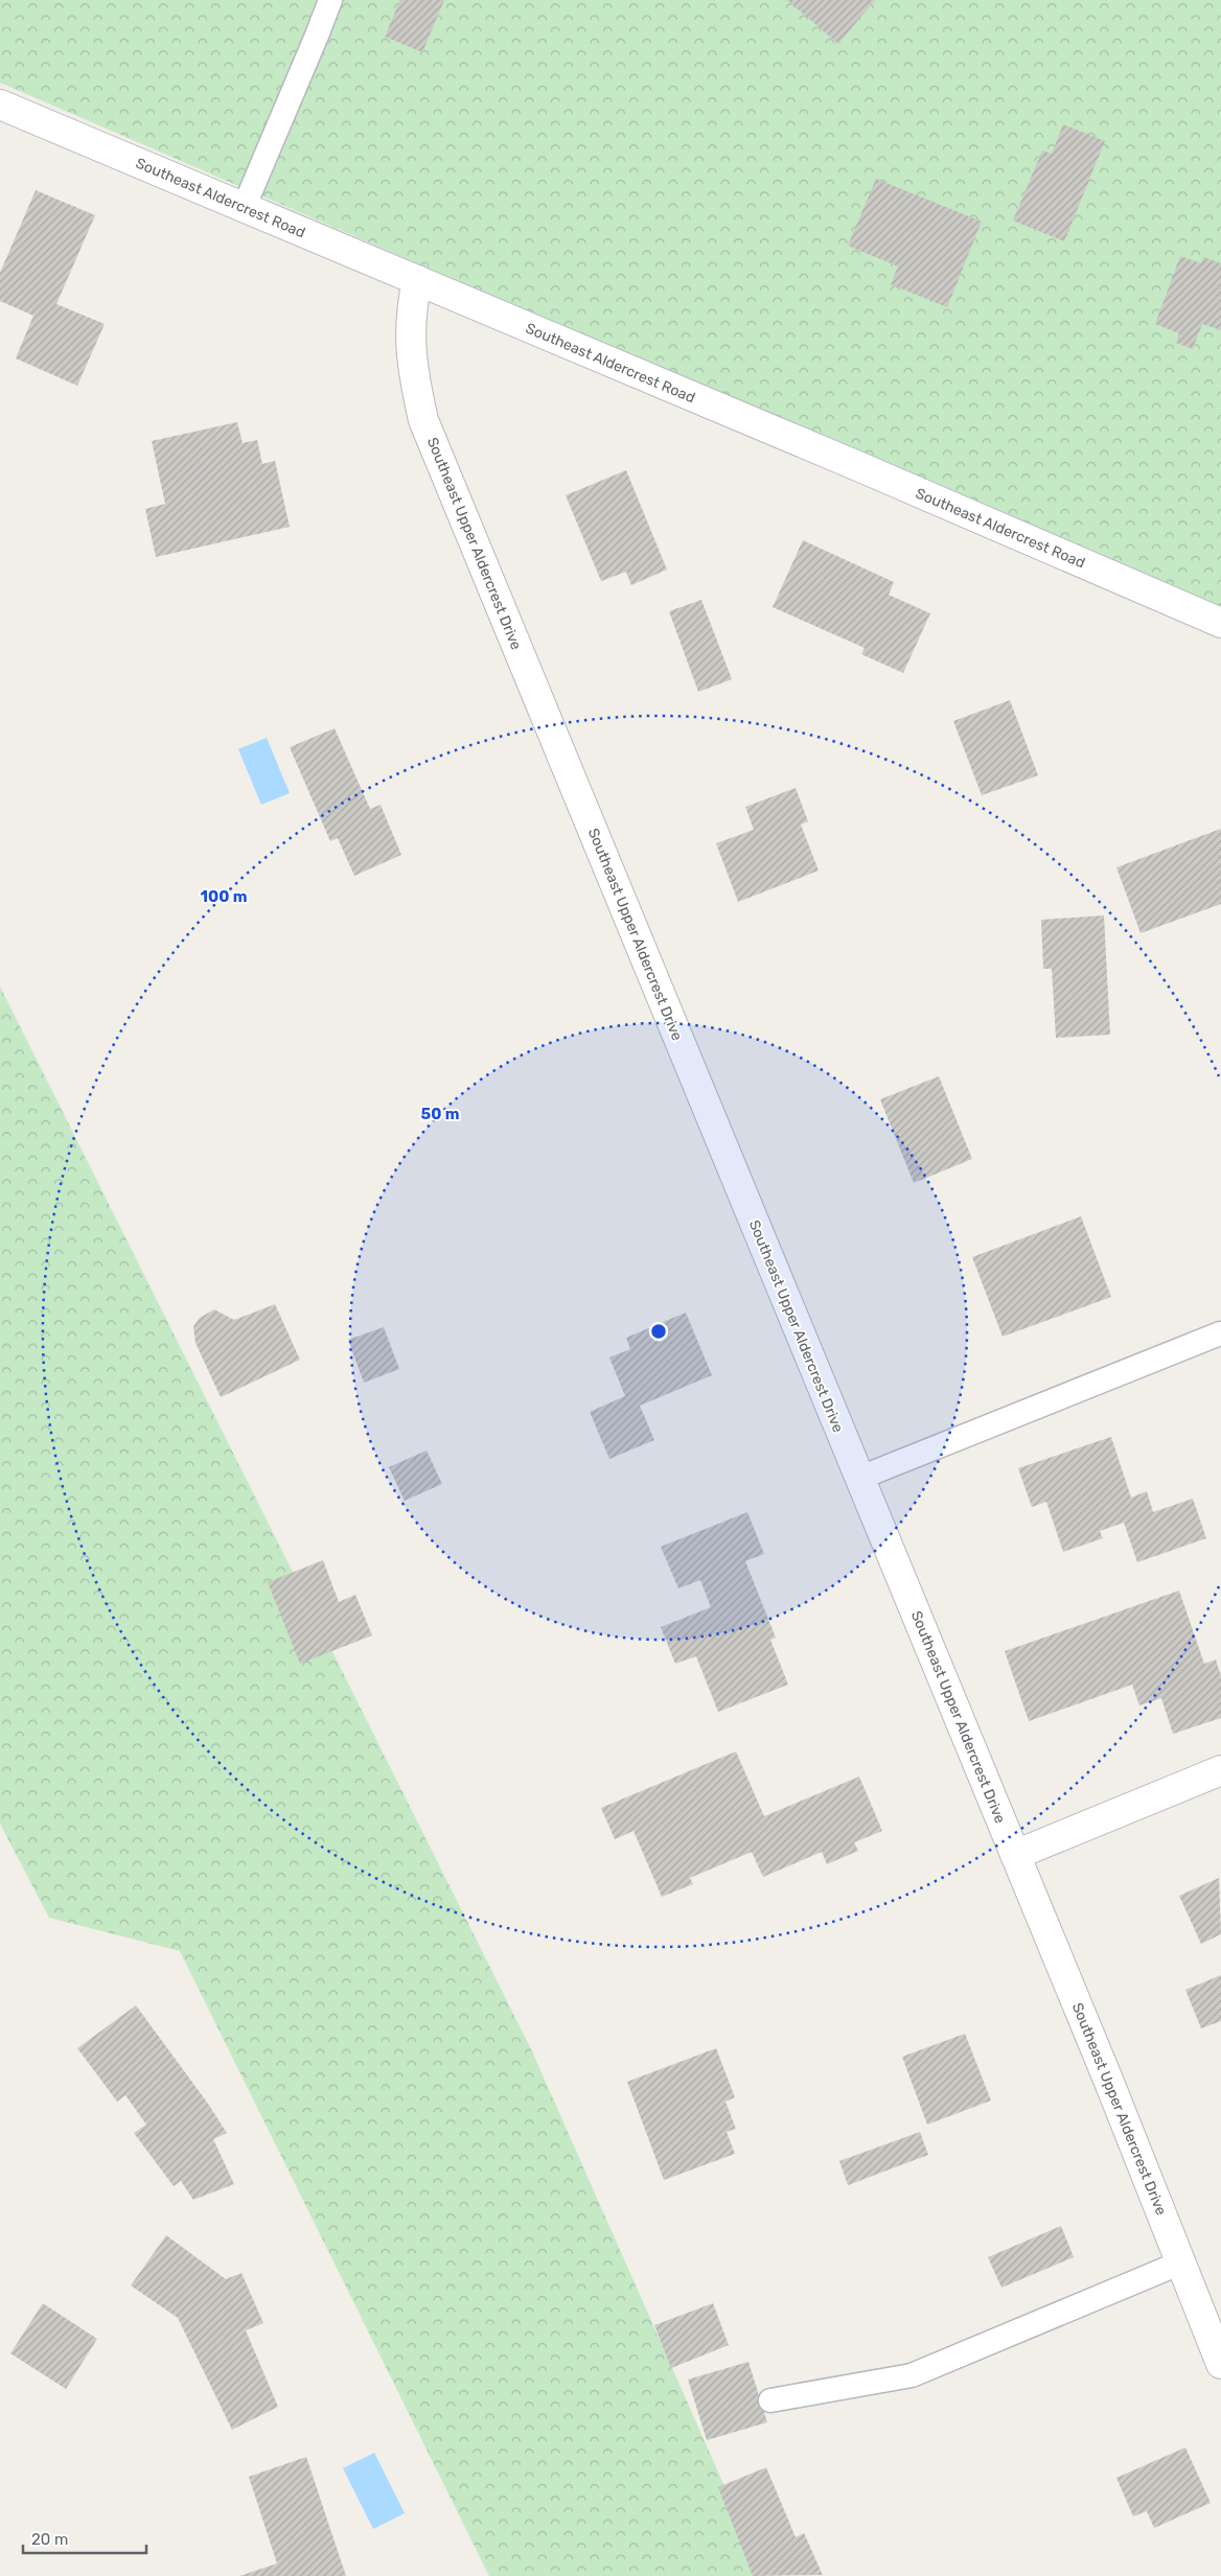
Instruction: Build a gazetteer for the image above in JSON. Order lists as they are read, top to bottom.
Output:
{
  "streets": {
    "street": ["Southeast Aldercrest Road", "Southeast Upper Aldercrest Drive"]
  },
  "crossings": [
    ["Southeast Aldercrest Road", "Southeast Upper Aldercrest Drive"]
  ],
  "scale_bar": "20 m",
  "rings": ["100 m", "50 m"]
}
